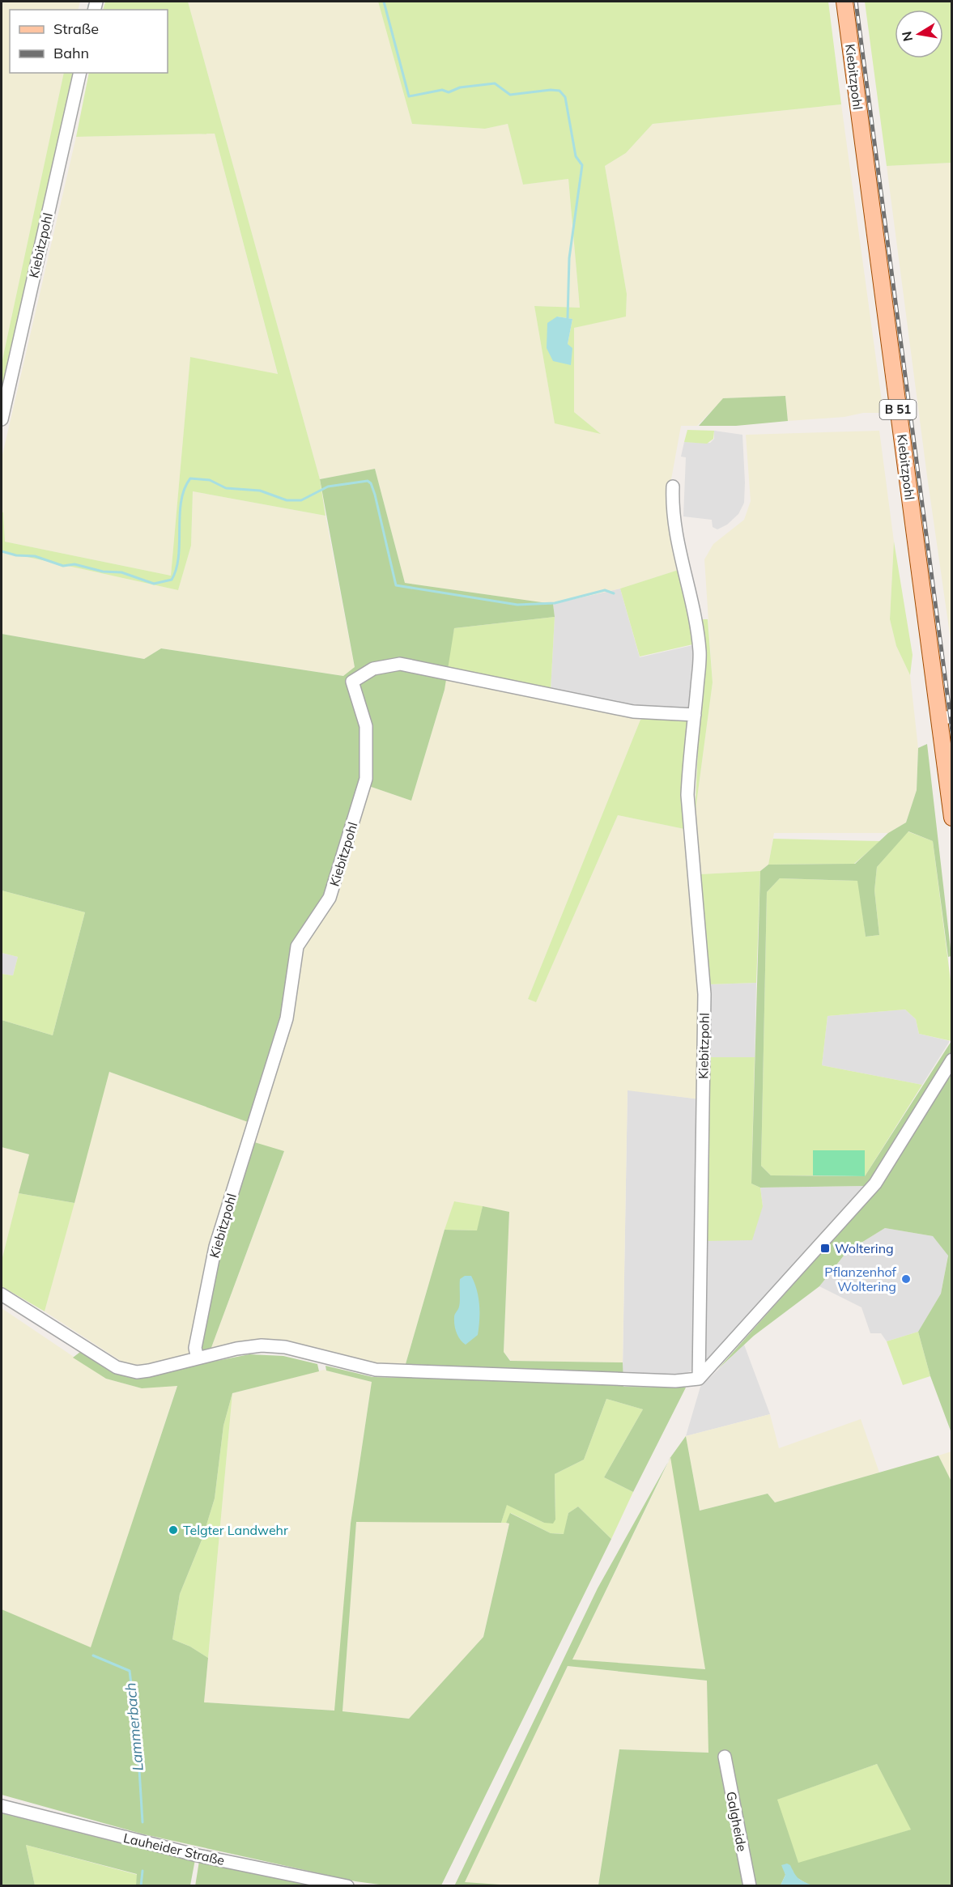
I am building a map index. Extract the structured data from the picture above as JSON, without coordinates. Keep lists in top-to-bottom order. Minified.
{"streets":{"main road":["Kiebitzpohl","B 51"],"street":["Galgheide","Lauheider Straße"]},"water":["Lammerbach"],"places":{"transit":["Woltering"],"other":["Pflanzenhof Woltering","Telgter Landwehr"]},"legend":["Straße","Bahn"],"north":"left"}
